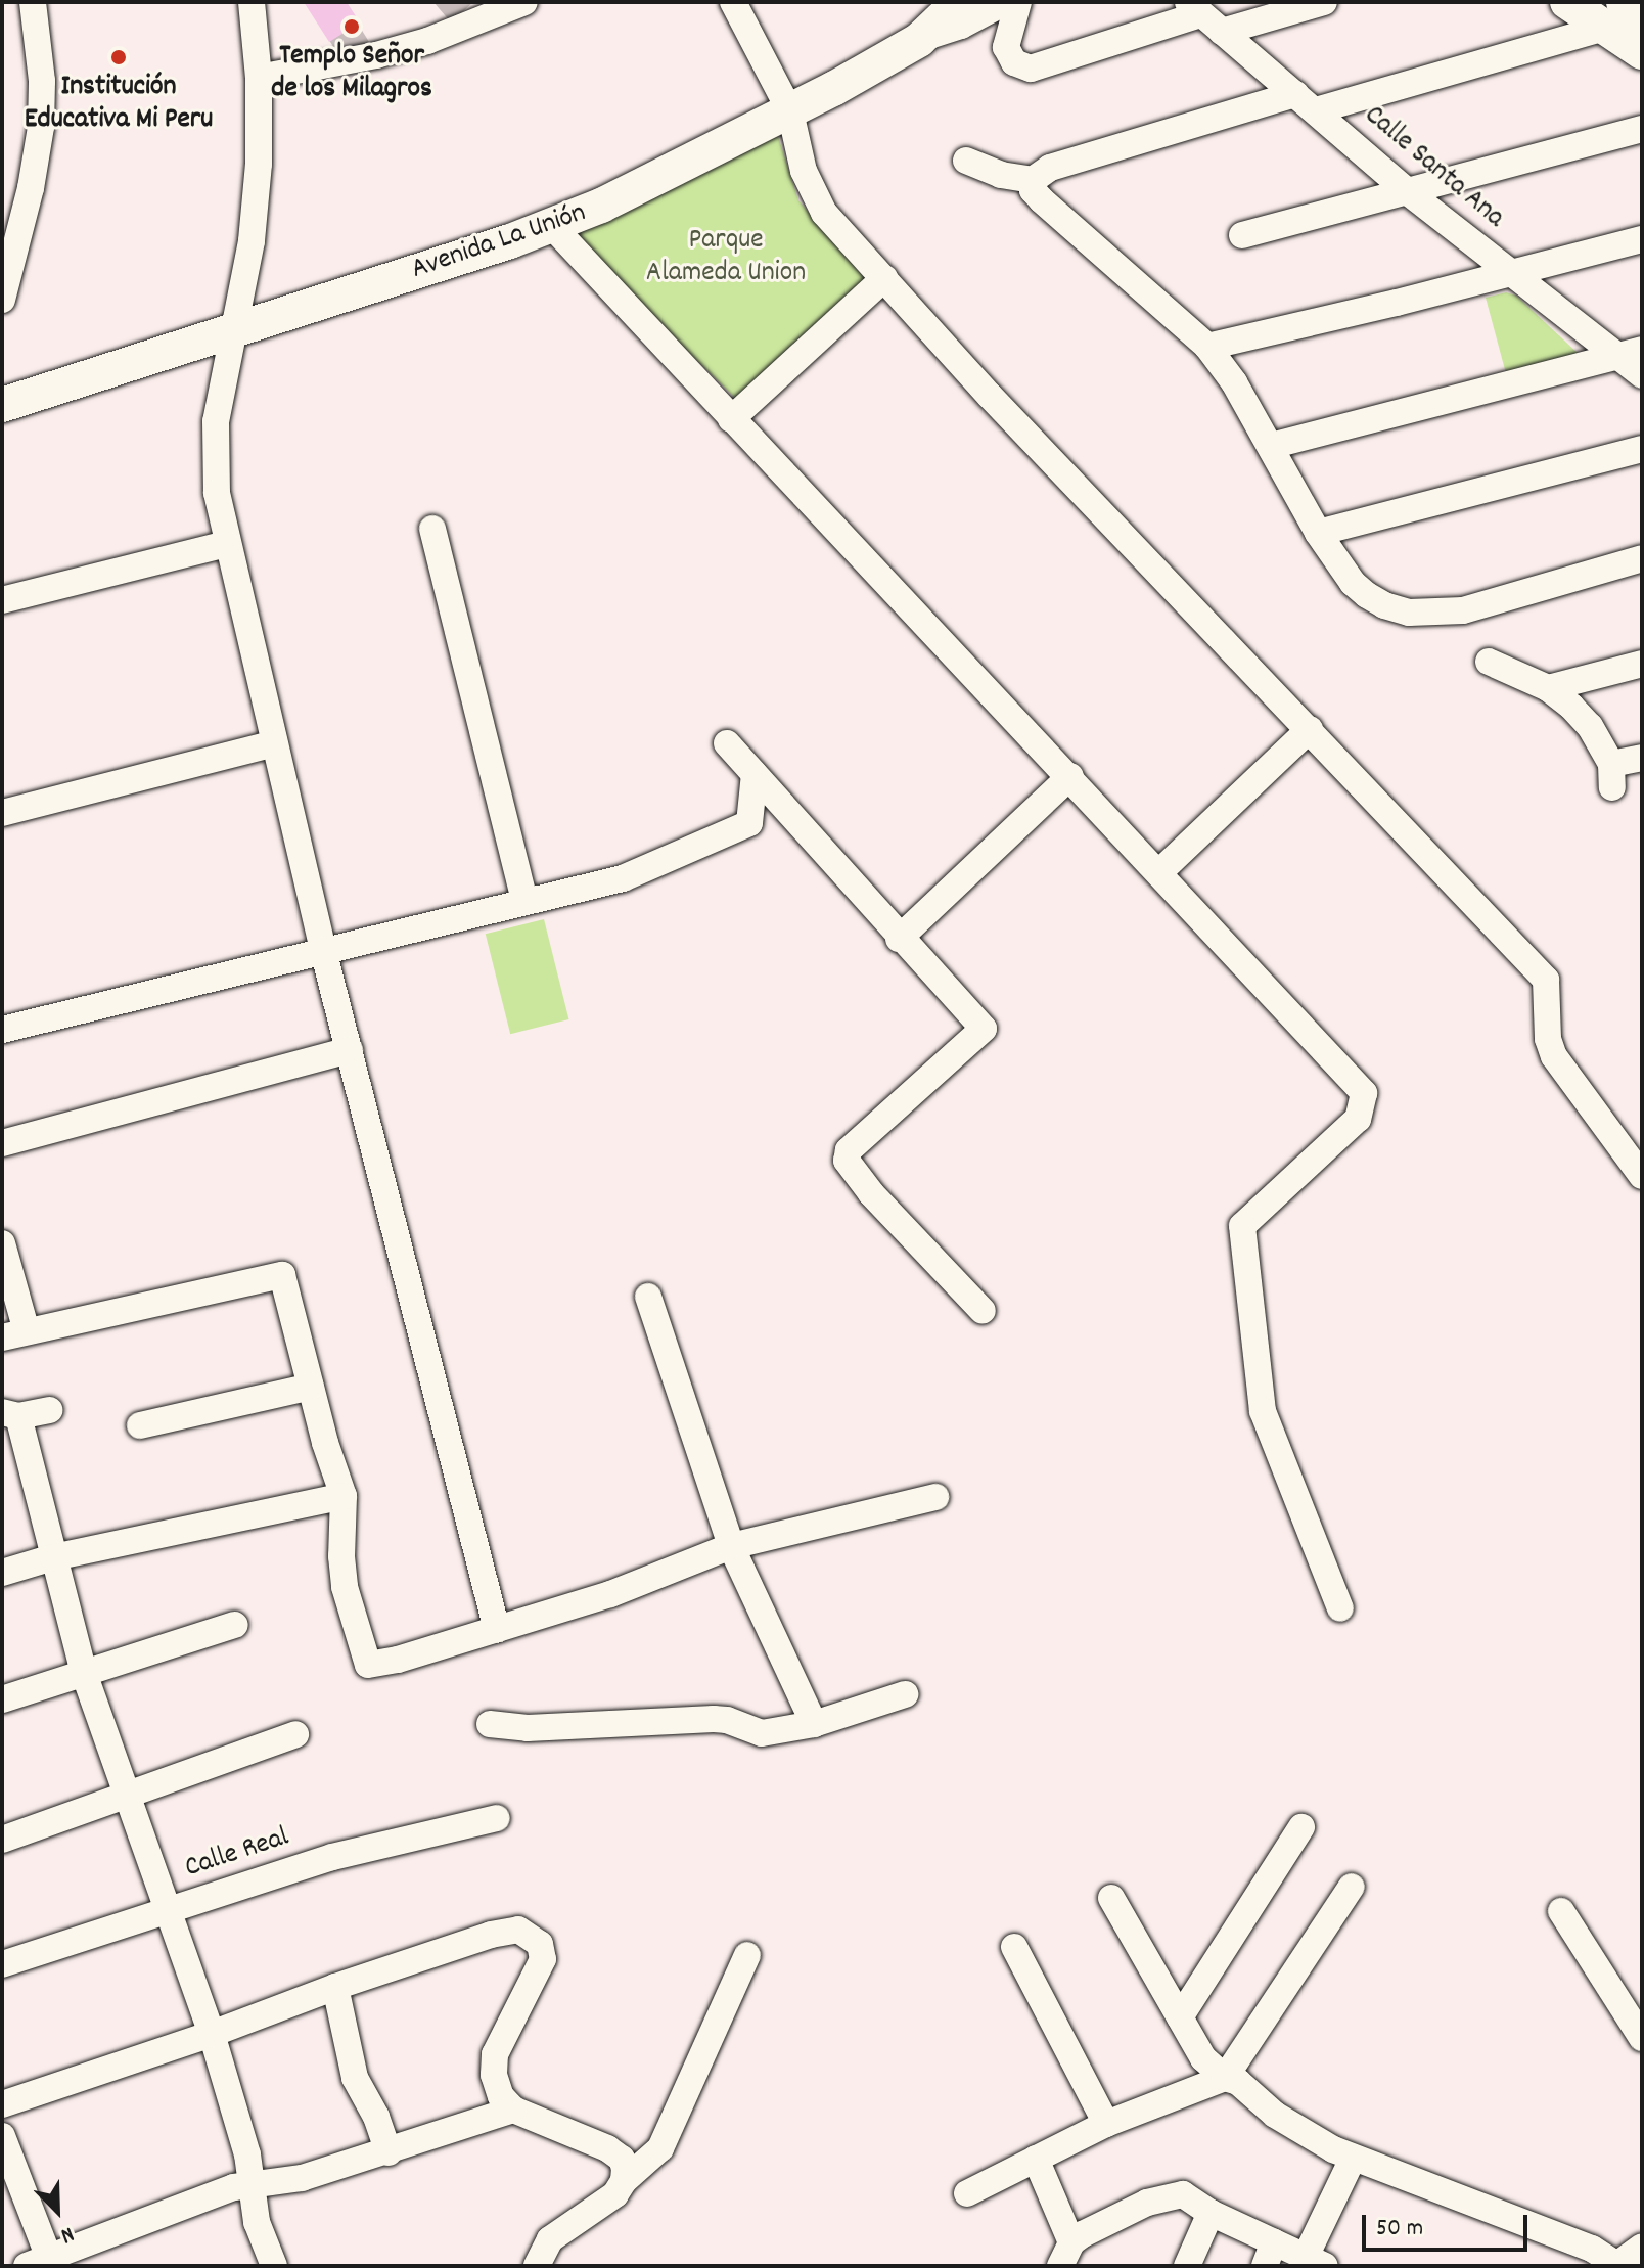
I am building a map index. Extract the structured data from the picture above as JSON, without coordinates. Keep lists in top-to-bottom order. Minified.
{"streets":{"main road":["Avenida La Unión"],"street":["Calle Santa Ana","Calle Real"]},"parks":["Parque Alameda Union"],"places":["Templo Señor de los Milagros","Institución Educativa Mi Peru"],"scale_bar":"50 m","north":"bottom right"}
